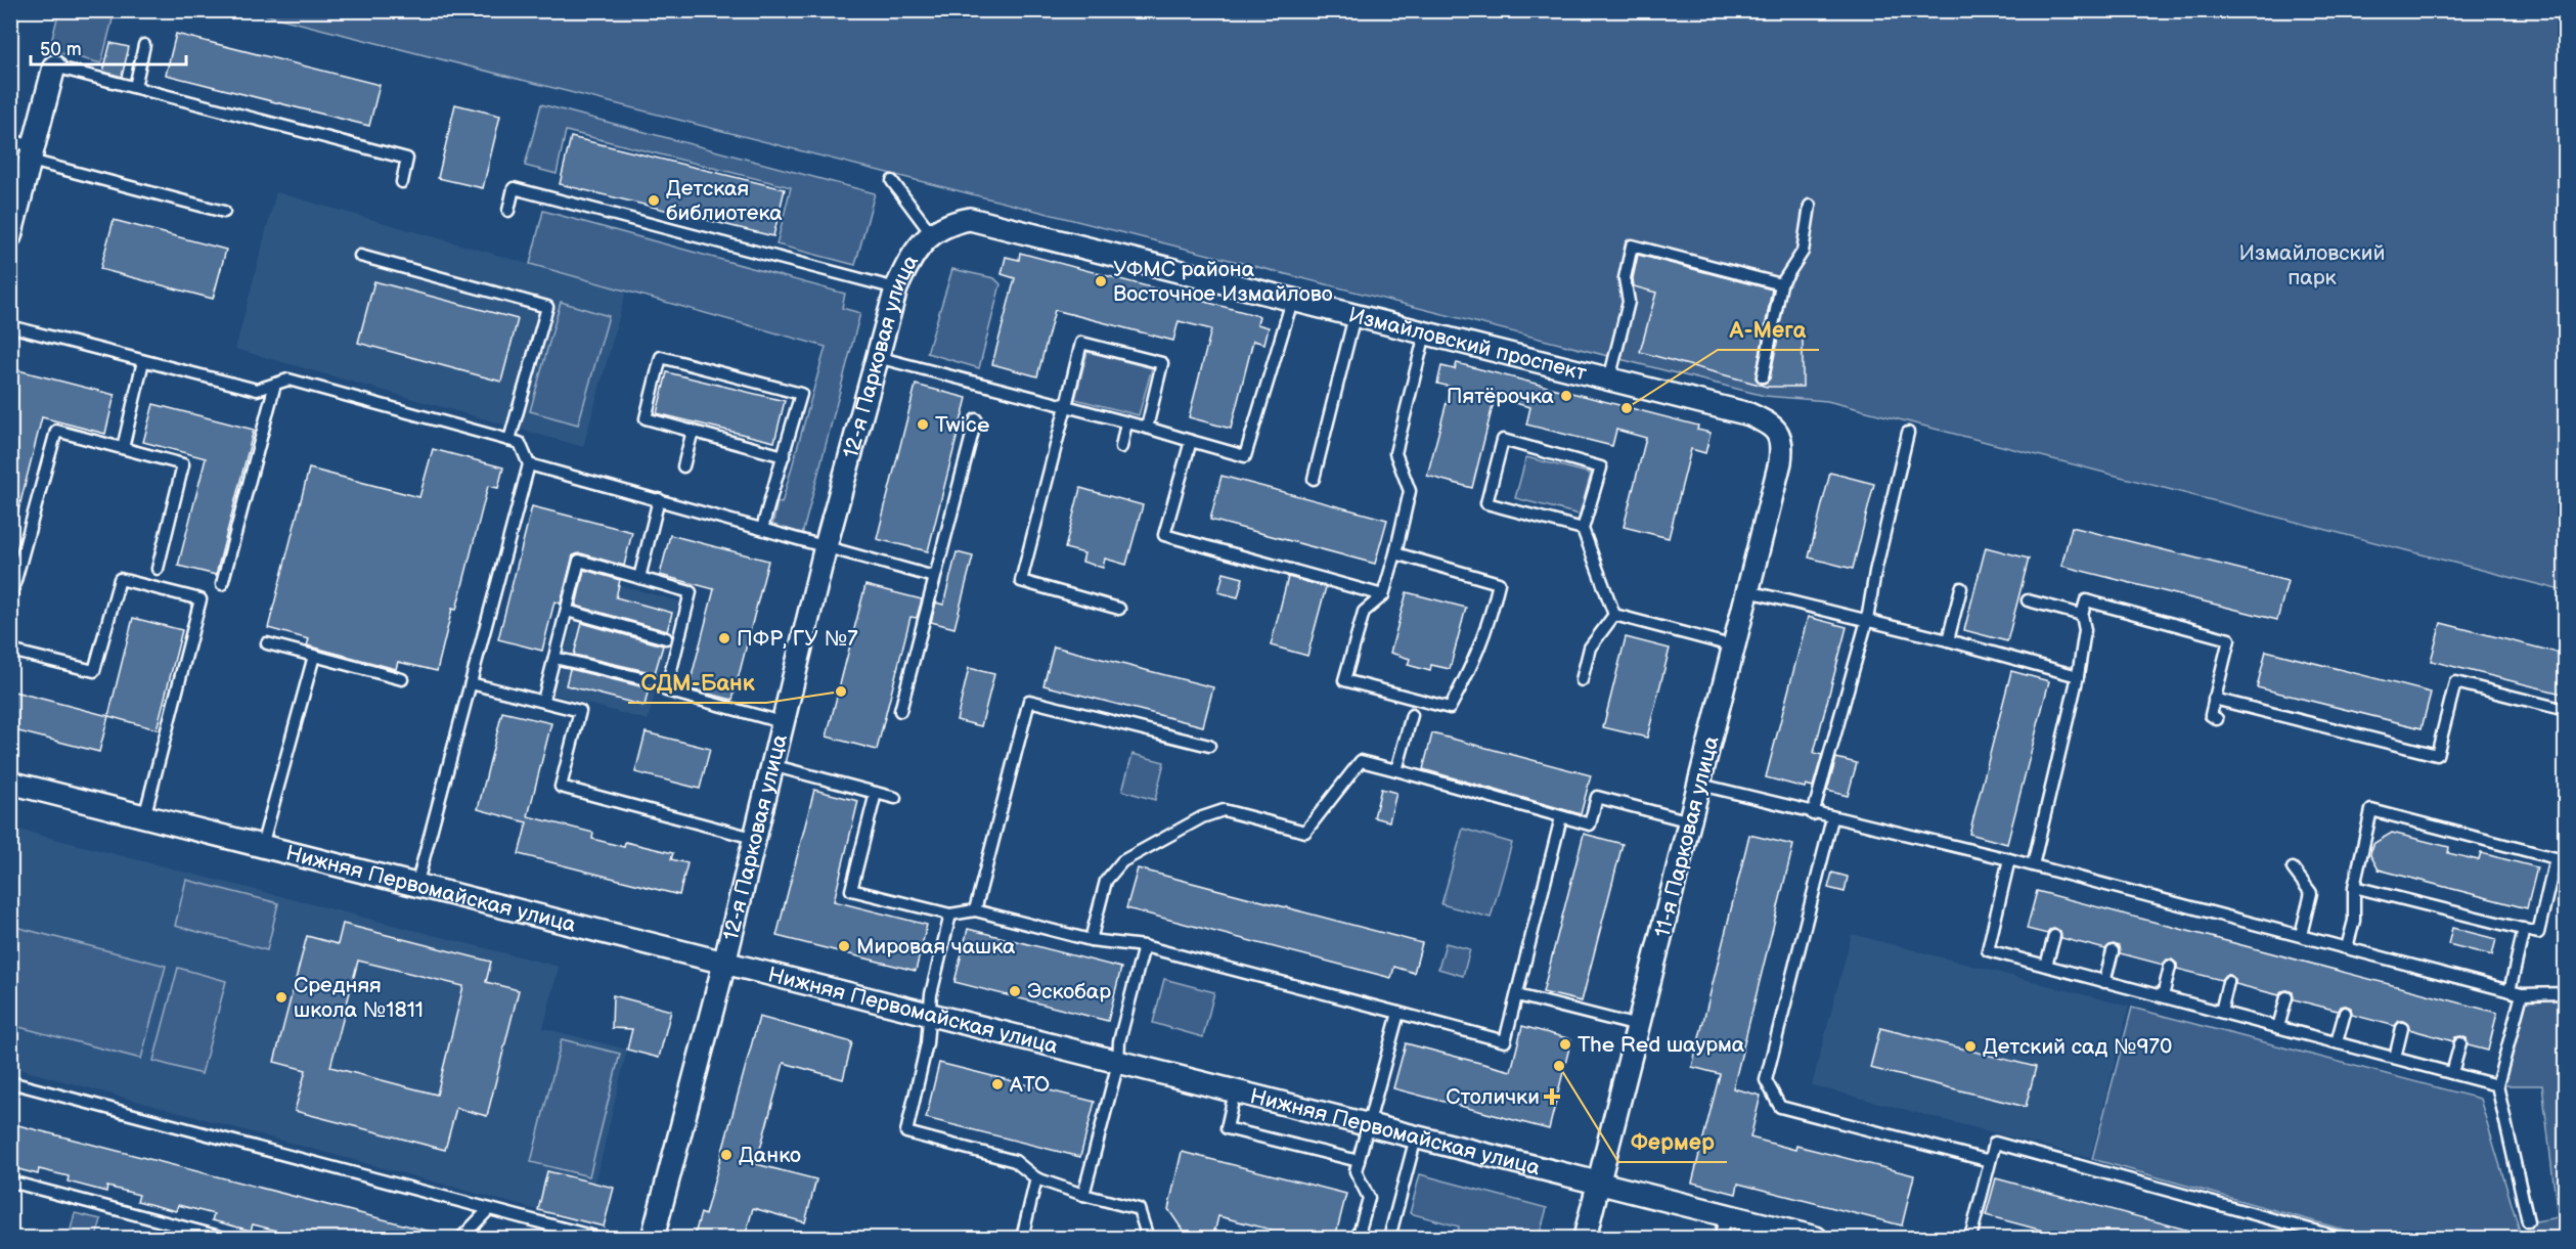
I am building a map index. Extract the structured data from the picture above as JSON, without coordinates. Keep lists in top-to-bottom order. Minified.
{"streets":{"street":["Измайловский проспект","12-я Парковая улица","11-я Парковая улица","Нижняя Первомайская улица"]},"crossings":[["Измайловский проспект","12-я Парковая улица"],["Измайловский проспект","11-я Парковая улица"],["12-я Парковая улица","Нижняя Первомайская улица"],["11-я Парковая улица","Нижняя Первомайская улица"]],"parks":["Измайловский парк"],"places":{"other":["Детская библиотека","УФМС района Восточное Измайлово","Пятёрочка","А-Мега","Twice","ПФР, ГУ №7","СДМ-Банк","Мировая чашка","Эскобар","Средняя школа №1811","The Red шаурма","Детский сад №970","Фермер","АТО","Данко"],"health":["Столички"]},"scale_bar":"50 m"}
